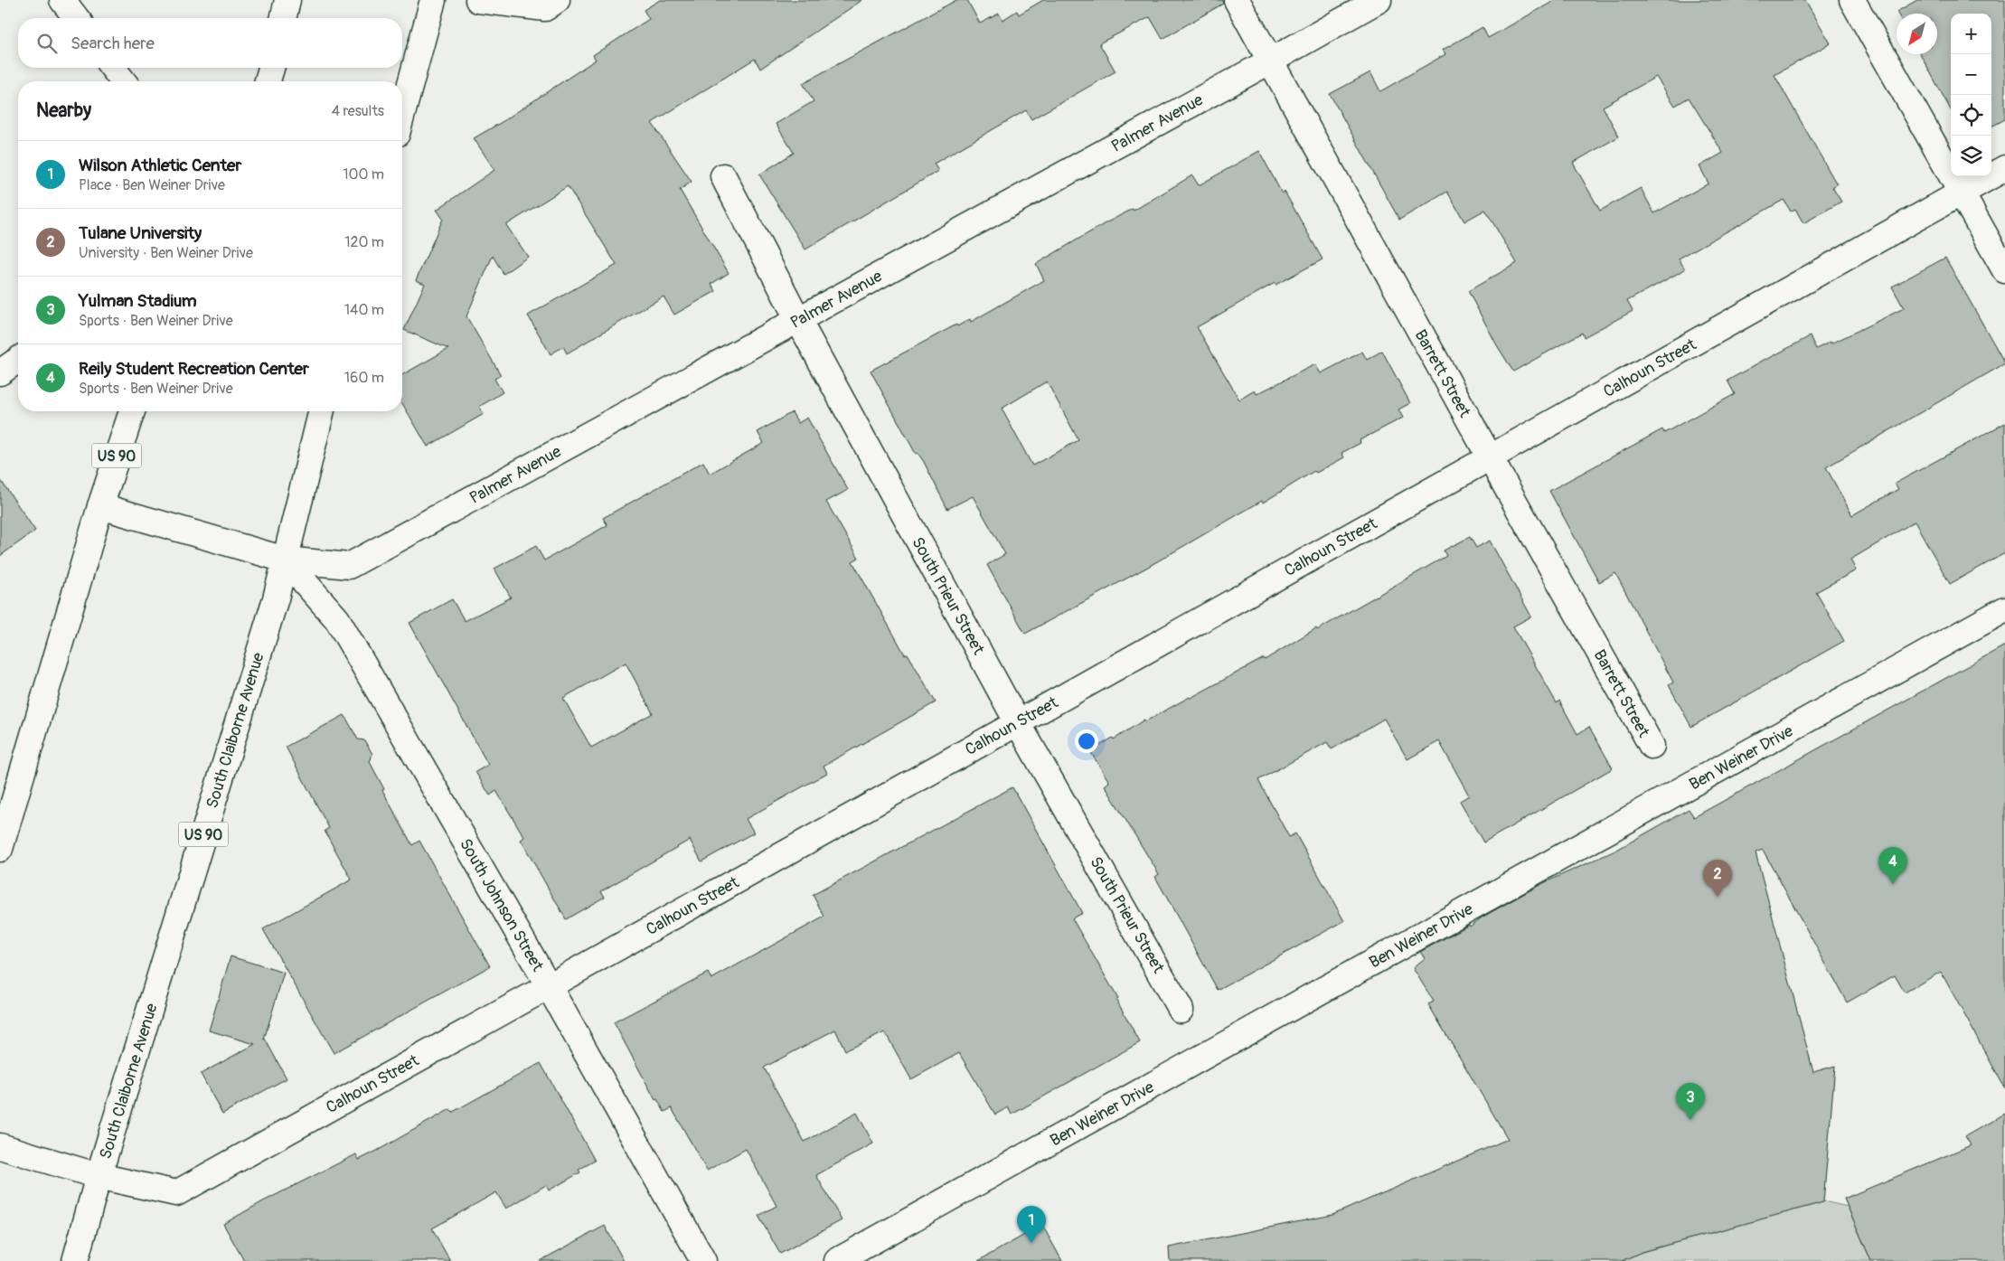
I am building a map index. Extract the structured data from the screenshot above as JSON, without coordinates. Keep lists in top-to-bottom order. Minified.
{"streets":{"street":["Palmer Avenue","Calhoun Street","Barrett Street","US 90","South Prieur Street","South Claiborne Avenue","Ben Weiner Drive","South Johnson Street"]},"crossings":[["Palmer Avenue","Barrett Street"],["Palmer Avenue","US 90"],["Palmer Avenue","South Prieur Street"],["Palmer Avenue","South Claiborne Avenue"],["Palmer Avenue","South Johnson Street"],["Calhoun Street","Barrett Street"],["Calhoun Street","South Prieur Street"],["Calhoun Street","South Claiborne Avenue"],["Calhoun Street","South Johnson Street"],["South Claiborne Avenue","South Johnson Street"]],"north":"bottom left","page":{"map_buttons":["+","−"],"search":"Search here","heading":["Nearby","4 results"],"list":[{"mark":"1","name":"Wilson Athletic Center","note":"Place · Ben Weiner Drive","value":"100 m"},{"mark":"2","name":"Tulane University","note":"University · Ben Weiner Drive","value":"120 m"},{"mark":"3","name":"Yulman Stadium","note":"Sports · Ben Weiner Drive","value":"140 m"},{"mark":"4","name":"Reily Student Recreation Center","note":"Sports · Ben Weiner Drive","value":"160 m"}],"pins":["4","2","3","1"]}}
